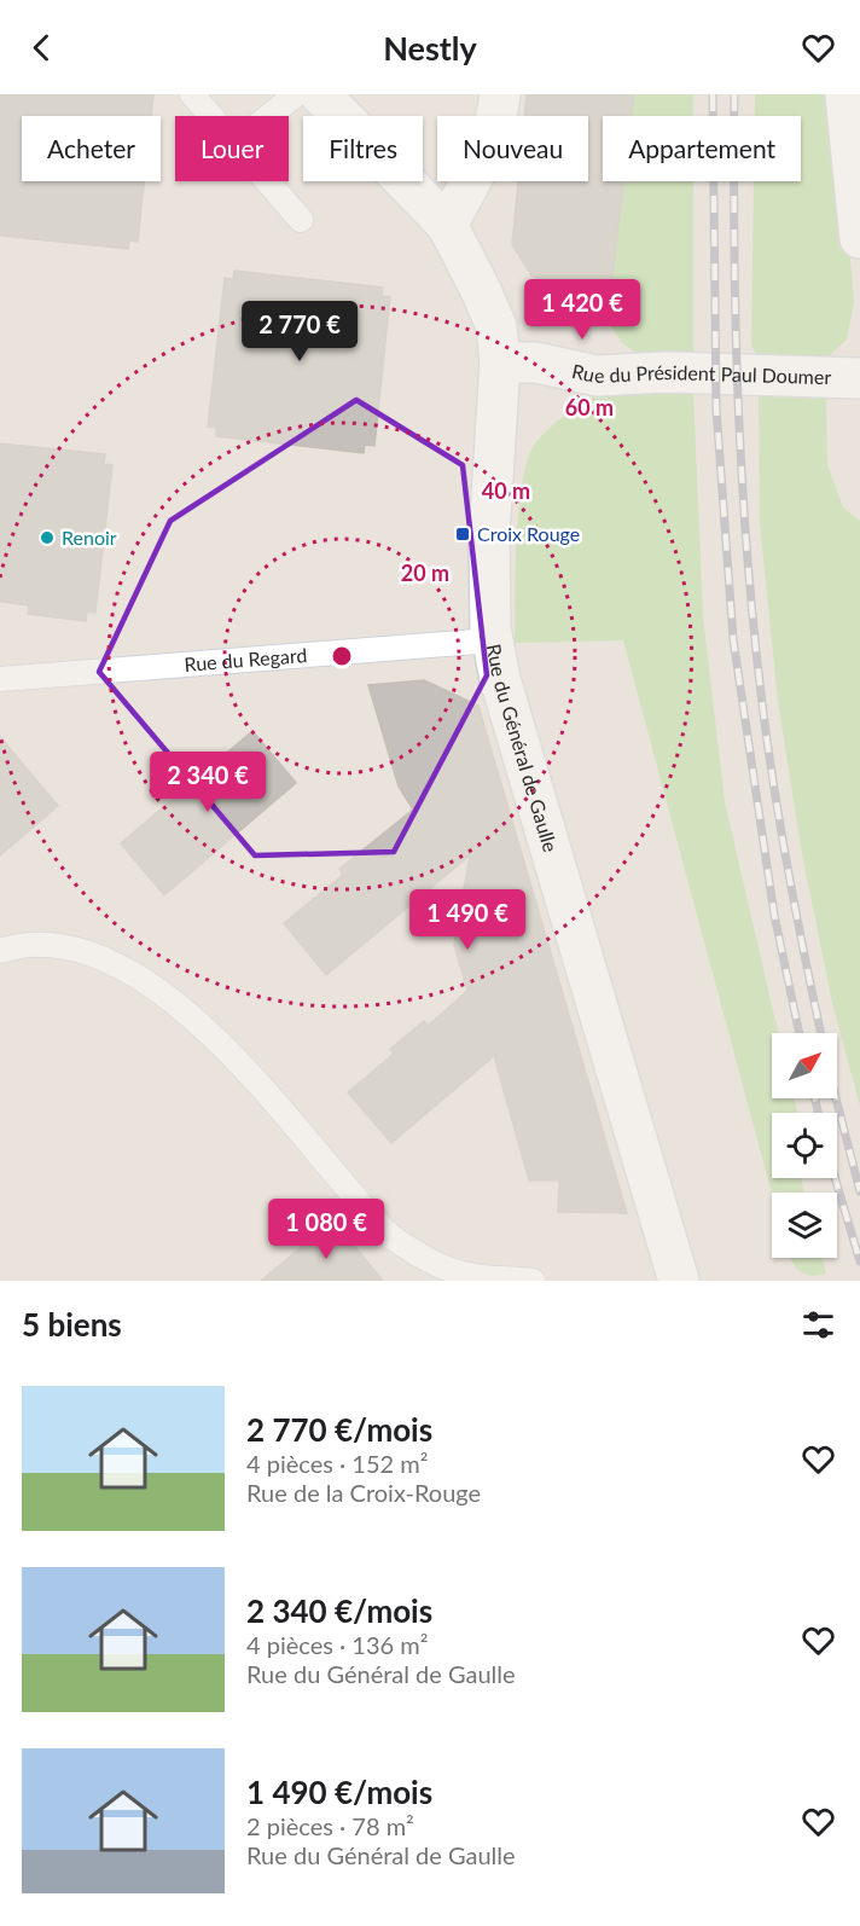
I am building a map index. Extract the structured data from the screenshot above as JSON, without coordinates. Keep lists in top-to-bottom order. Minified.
{"streets":{"street":["Rue du Président Paul Doumer","Rue du Général de Gaulle"],"lane":["Rue du Regard"]},"crossings":[["Rue du Président Paul Doumer","Rue du Général de Gaulle"],["Rue du Regard","Rue du Général de Gaulle"]],"places":{"transit":["Croix Rouge"],"other":["Renoir"]},"north":"top right","page":{"header":"Nestly","chip":["Acheter","Louer","Filtres","Nouveau","Appartement"],"price":["1 420 €","2 770 €","2 340 €","1 490 €","1 080 €"],"heading":"5 biens","list":[{"name":"2 770 €/mois","note":"4 pièces · 152 m² · Rue de la Croix-Rouge"},{"name":"2 340 €/mois","note":"4 pièces · 136 m² · Rue du Général de Gaulle"},{"name":"1 490 €/mois","note":"2 pièces · 78 m² · Rue du Général de Gaulle"}]},"rings":["60 m","40 m","20 m"]}
